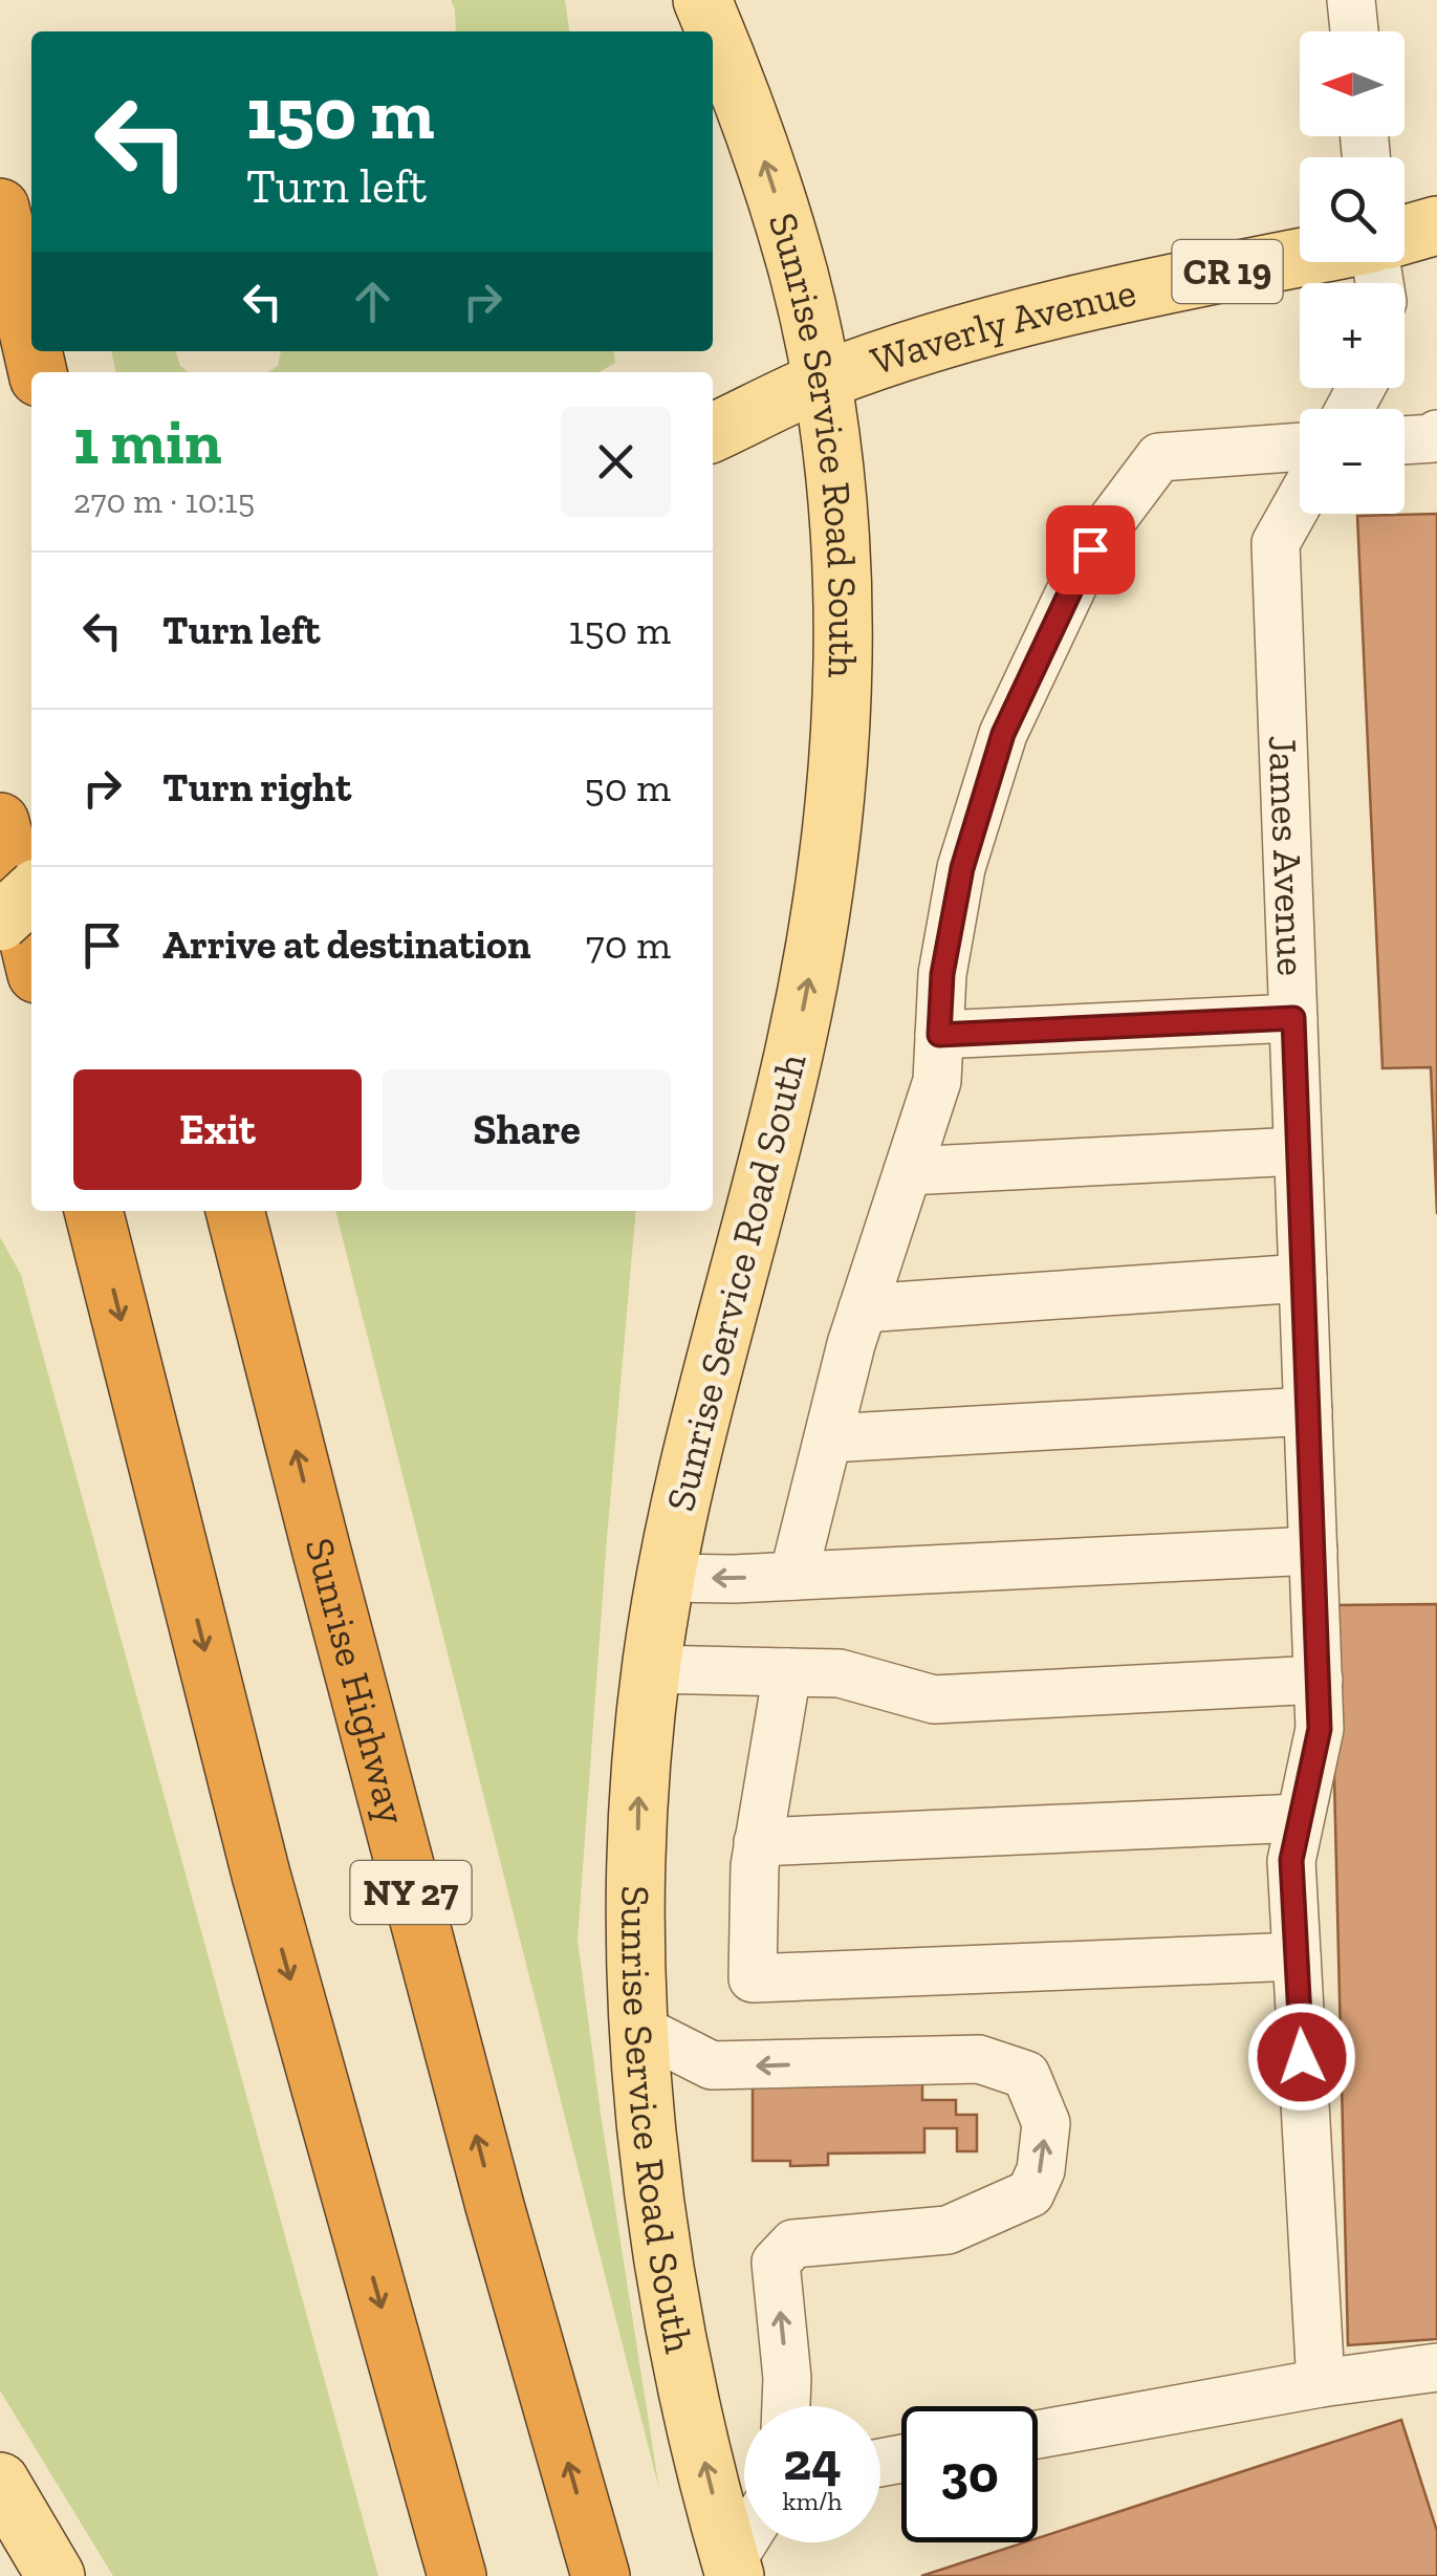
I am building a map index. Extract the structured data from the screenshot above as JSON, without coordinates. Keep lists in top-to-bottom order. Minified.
{"streets":{"highway":["Sunrise Highway","NY 27"],"main road":["CR 19","Waverly Avenue","Sunrise Service Road South"],"street":["James Avenue"]},"crossings":[["Waverly Avenue","Sunrise Service Road South"]],"one_way":["Sunrise Service Road South"],"north":"left","page":{"map_buttons":["+","−"],"turn":["150 m","Turn left"],"heading":["1 min","270 m · 10:15"],"list":[{"name":"Turn left","value":"150 m"},{"name":"Turn right","value":"50 m"},{"name":"Arrive at destination","value":"70 m"}],"buttons":["Exit","Share"],"speed":"24 km/h","limit":"30"}}
